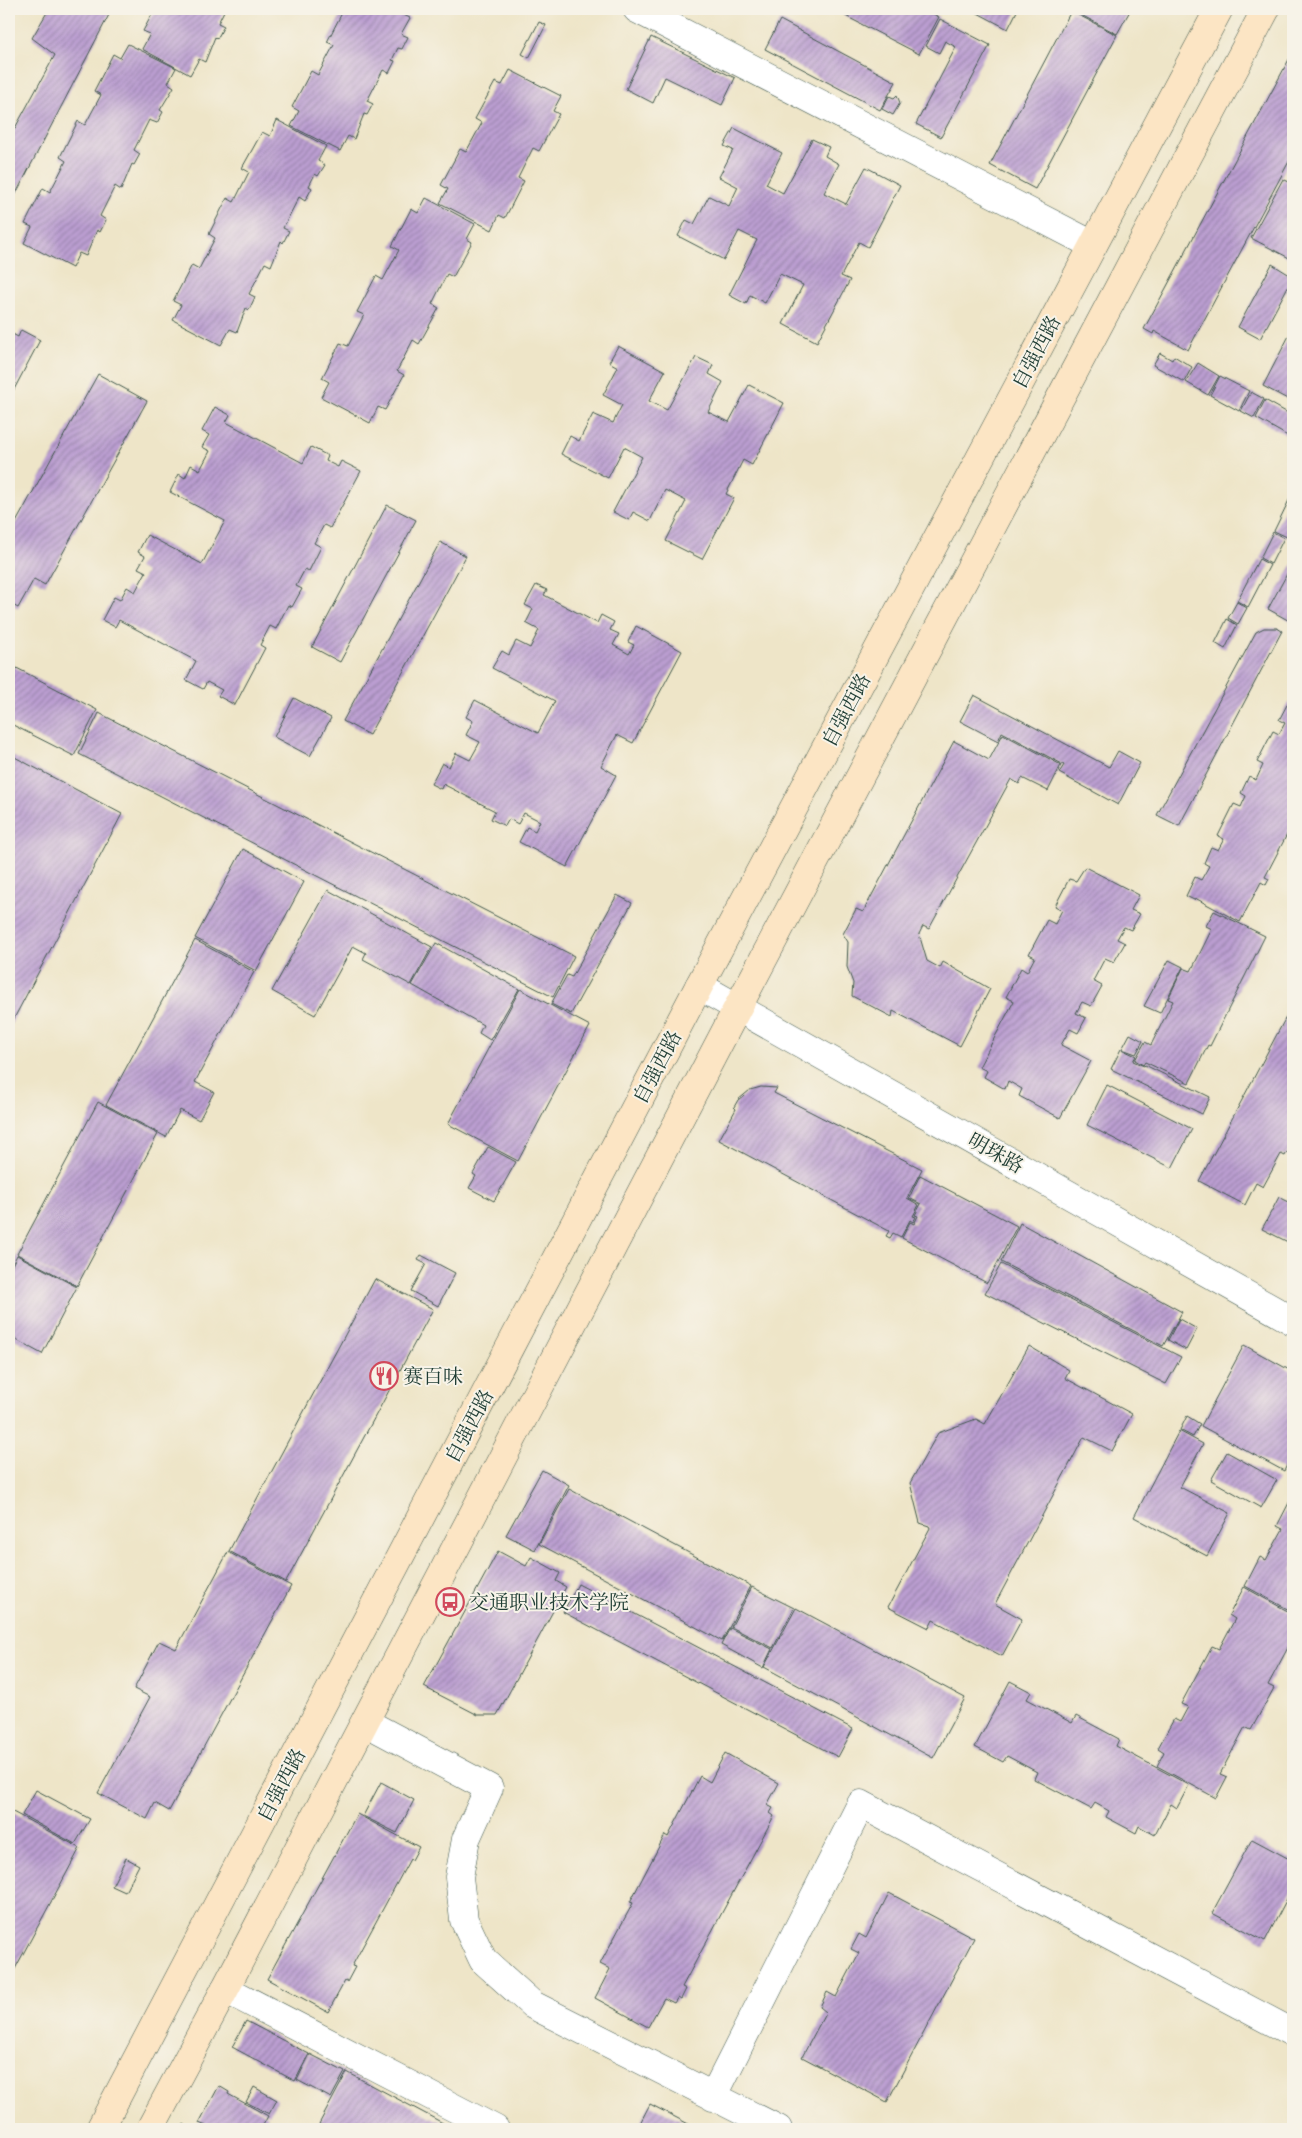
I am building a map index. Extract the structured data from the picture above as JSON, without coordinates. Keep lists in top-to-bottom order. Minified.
{"streets":{"main road":["自强西路"],"street":["明珠路"]},"crossings":[["自强西路","明珠路"]],"places":{"restaurant":["赛百味"],"bus stop":["交通职业技术学院"]}}
